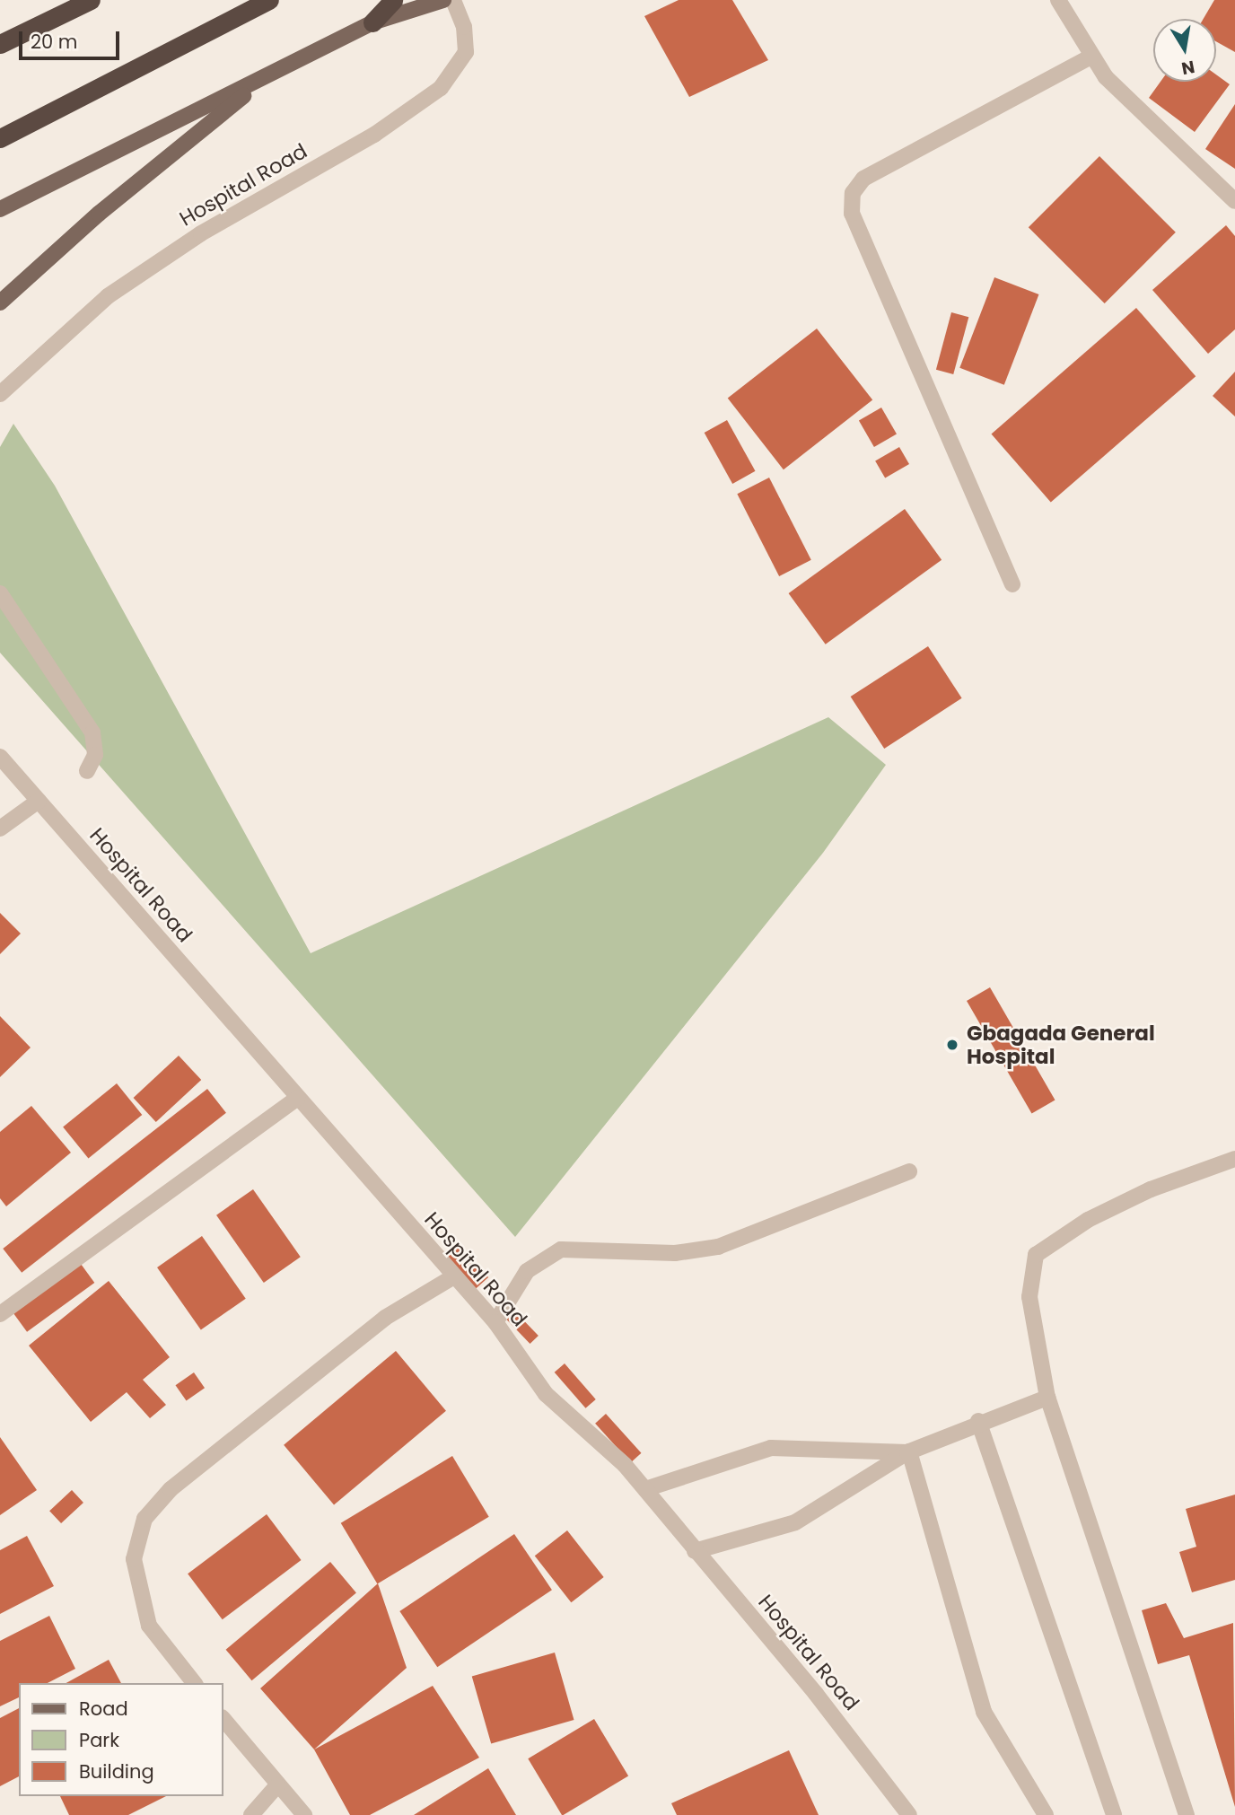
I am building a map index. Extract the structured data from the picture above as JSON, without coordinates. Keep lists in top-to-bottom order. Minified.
{"streets":{"street":["Hospital Road"]},"places":["Gbagada General Hospital"],"legend":["Road","Park","Building"],"scale_bar":"20 m","north":"bottom"}
